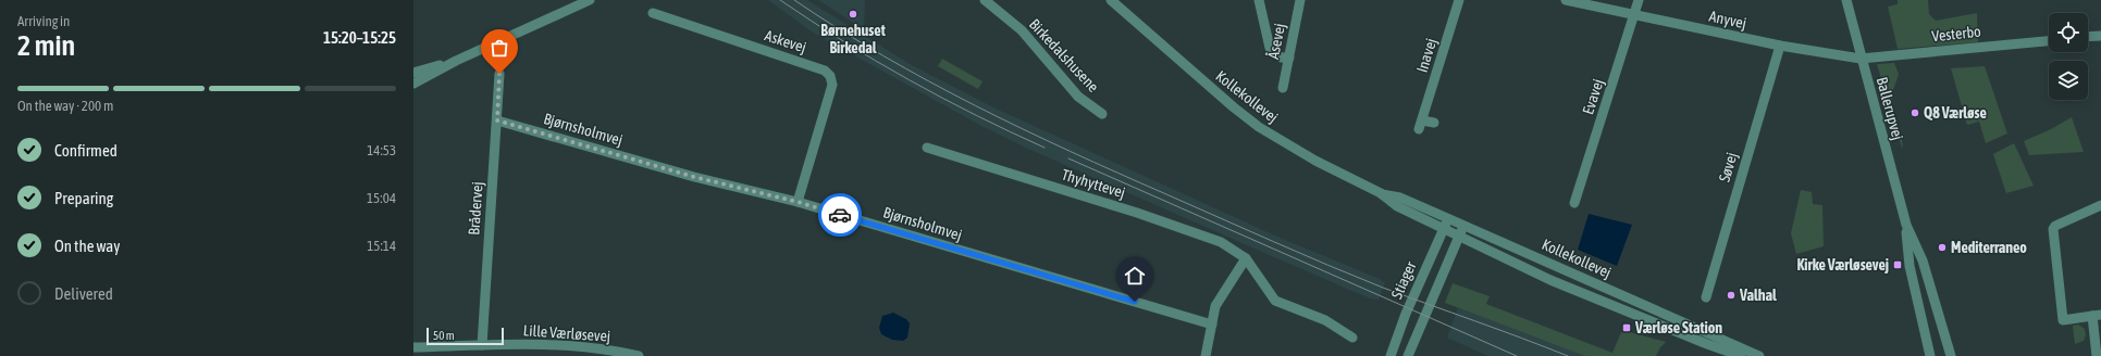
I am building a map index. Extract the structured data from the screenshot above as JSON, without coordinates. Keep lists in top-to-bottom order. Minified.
{"streets":{"street":["Anyvej","Vesterbo","Askevej","Åsevej","Birkedalshusene","Inavej","Kollekollevej","Evavej","Ballerupvej","Bjørnsholmvej","Søvej","Thyhyttevej","Brådervej","Stiager","Lille Værløsevej"]},"crossings":[["Anyvej","Vesterbo"],["Anyvej","Evavej"],["Anyvej","Ballerupvej"],["Anyvej","Søvej"],["Vesterbo","Ballerupvej"],["Askevej","Bjørnsholmvej"],["Kollekollevej","Stiager"],["Bjørnsholmvej","Brådervej"],["Brådervej","Lille Værløsevej"]],"places":{"other":["Børnehuset Birkedal","Q8 Værløse","Mediterraneo","Valhal"],"transit":["Kirke Værløsevej","Værløse Station"]},"scale_bar":"50 m","page":{"heading":["2 min","Arriving in","15:20–15:25"],"bar":"On the way · 200 m","list":[["Confirmed","14:53"],["Preparing","15:04"],["On the way","15:14"],"Delivered"],"scale":"50 m"}}
